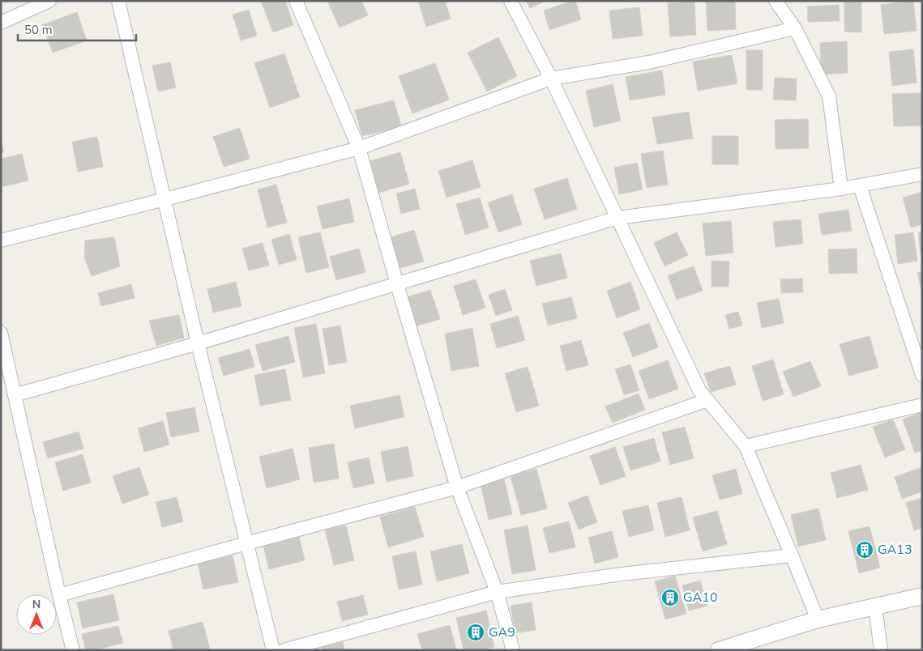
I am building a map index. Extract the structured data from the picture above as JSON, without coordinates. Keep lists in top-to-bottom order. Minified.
{"places":{"building":["GA13","GA10","GA9"]},"scale_bar":"50 m","north":"top"}
